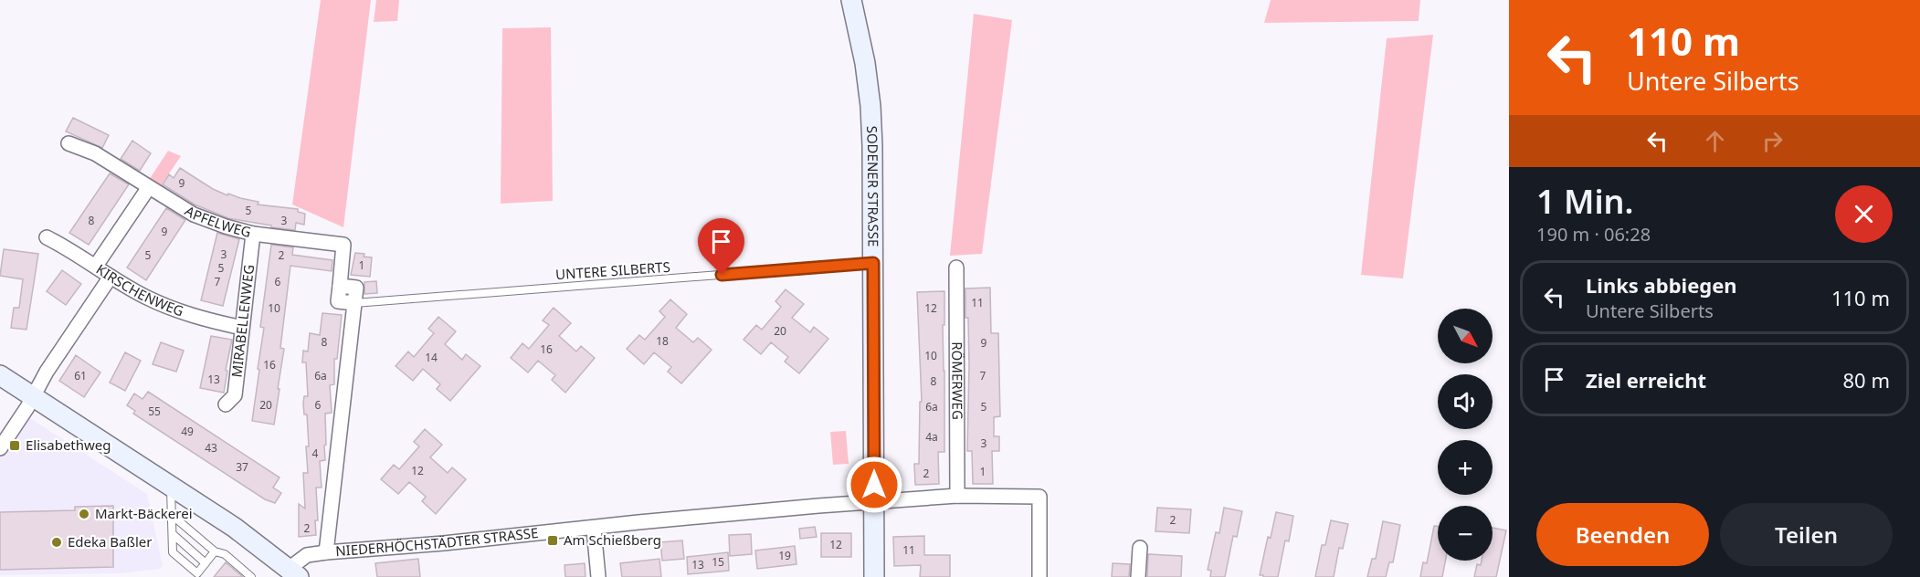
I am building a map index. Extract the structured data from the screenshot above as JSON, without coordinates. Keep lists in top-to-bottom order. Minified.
{"streets":{"main road":["SODENER STRASSE"],"street":["APFELWEG","KIRSCHENWEG","MIRABELLENWEG","RÖMERWEG","NIEDERHÖCHSTÄDTER STRASSE"],"lane":["UNTERE SILBERTS"]},"crossings":[["SODENER STRASSE","UNTERE SILBERTS"],["SODENER STRASSE","NIEDERHÖCHSTÄDTER STRASSE"],["APFELWEG","UNTERE SILBERTS"],["APFELWEG","MIRABELLENWEG"],["APFELWEG","NIEDERHÖCHSTÄDTER STRASSE"],["UNTERE SILBERTS","NIEDERHÖCHSTÄDTER STRASSE"],["KIRSCHENWEG","MIRABELLENWEG"],["RÖMERWEG","NIEDERHÖCHSTÄDTER STRASSE"]],"places":{"transit":["Elisabethweg","Am Schießberg"],"other":["Markt-Bäckerei","Edeka Baßler"]},"house_numbers":["9","5","8","3","9","3","5","2","1","5","7","6","11","10","12","20","18","8","9","16","10","14","16","61","6a","7","13","8","20","6","6a","5","55","49","4a","3","43","4","37","12","1","2","2","2","12","11","19","15","13"],"north":"bottom right","page":{"turn":["110 m","Untere Silberts"],"heading":["1 Min.","190 m · 06:28"],"list":[{"name":"Links abbiegen","note":"Untere Silberts","value":"110 m"},{"name":"Ziel erreicht","value":"80 m"}],"map_buttons":["+","−"],"buttons":["Beenden","Teilen"]}}
